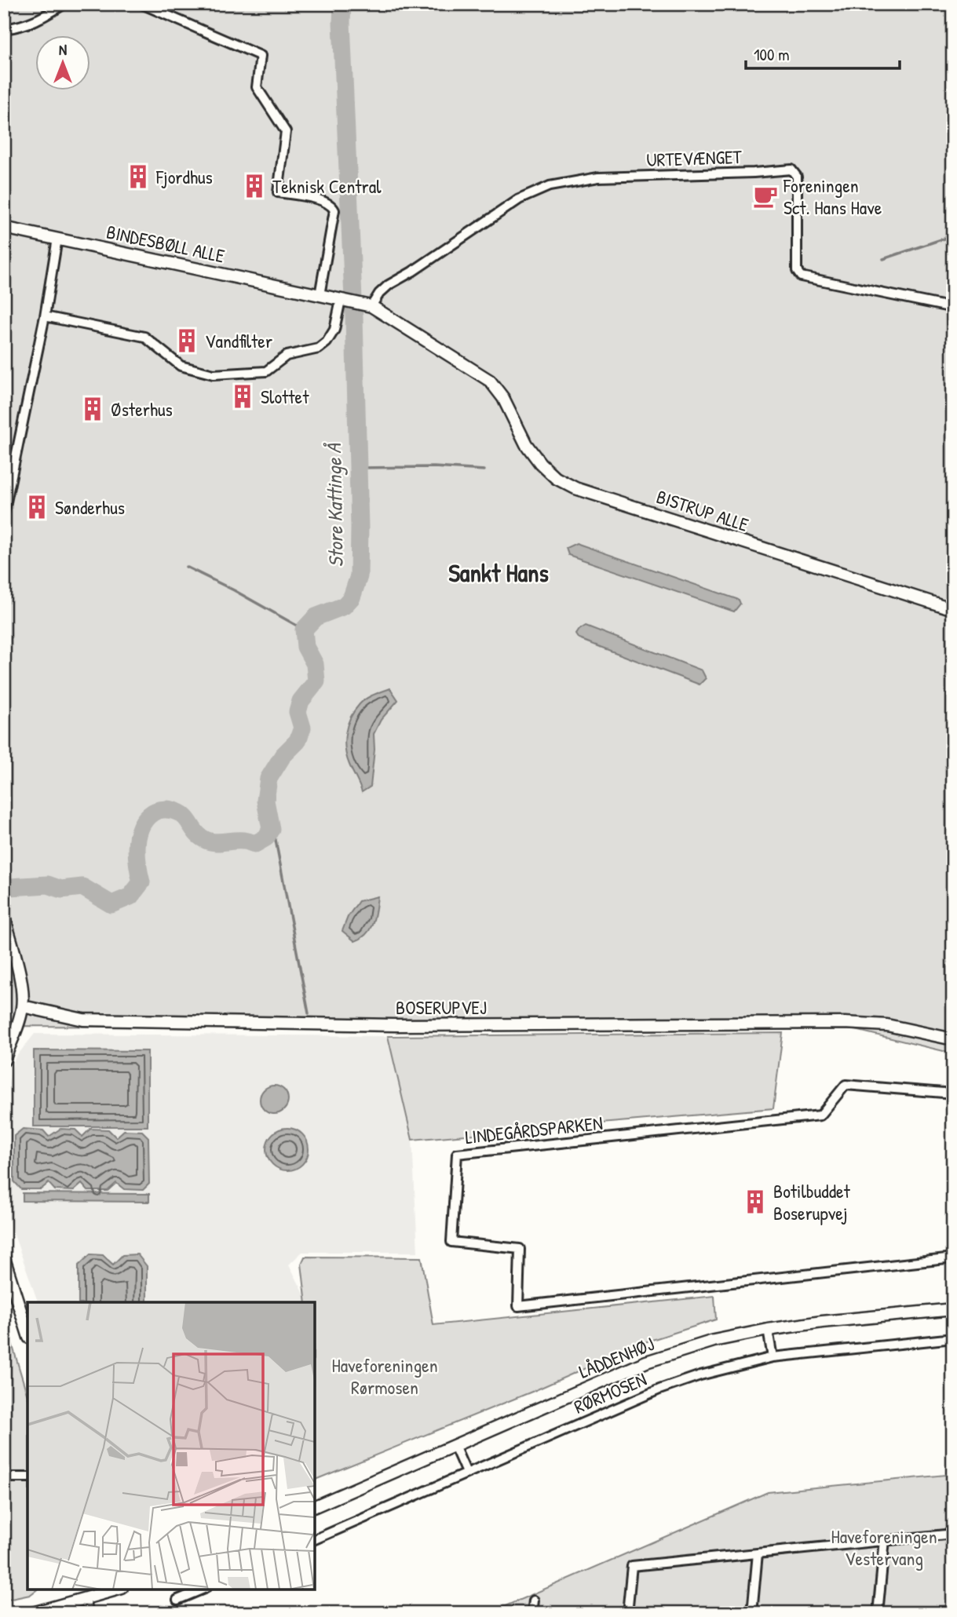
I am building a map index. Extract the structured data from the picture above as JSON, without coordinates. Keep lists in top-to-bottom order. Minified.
{"streets":{"street":["URTEVÆNGET","BINDESBØLL ALLE","BISTRUP ALLE","BOSERUPVEJ","LINDEGÅRDSPARKEN","LÅDDENHØJ","RØRMOSEN"]},"crossings":[["URTEVÆNGET","BINDESBØLL ALLE"],["BINDESBØLL ALLE","BISTRUP ALLE"]],"districts":["Sankt Hans"],"water":["Store Kattinge Å"],"parks":["Haveforeningen Rørmosen","Haveforeningen Vestervang"],"places":{"building":["Fjordhus","Teknisk Central","Vandfilter","Slottet","Østerhus","Sønderhus","Botilbuddet Boserupvej"],"cafe":["Foreningen Sct. Hans Have"]},"scale_bar":"100 m","north":"top"}
